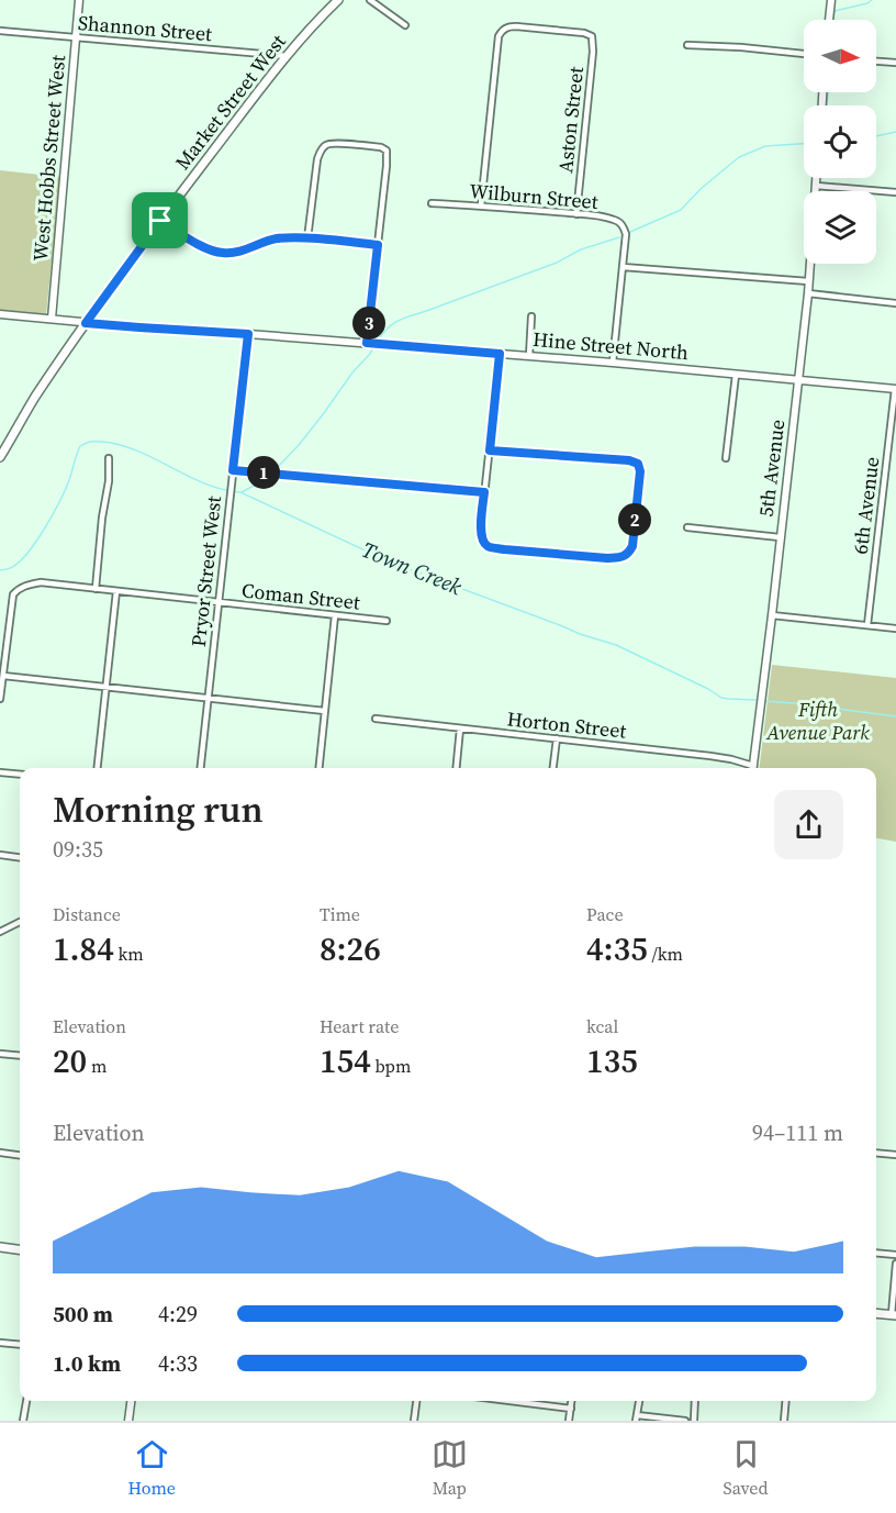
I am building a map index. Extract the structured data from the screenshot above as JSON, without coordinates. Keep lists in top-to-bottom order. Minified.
{"streets":{"main road":["Market Street West"],"street":["Shannon Street","Aston Street","West Hobbs Street West","Wilburn Street","Hine Street North","5th Avenue","6th Avenue","Pryor Street West","Coman Street","Horton Street"]},"crossings":[["Shannon Street","Market Street West"],["Shannon Street","West Hobbs Street West"],["Market Street West","Hine Street North"],["Aston Street","Wilburn Street"],["West Hobbs Street West","Hine Street North"],["Hine Street North","5th Avenue"],["Hine Street North","6th Avenue"],["Hine Street North","Pryor Street West"],["Pryor Street West","Coman Street"]],"water":["Town Creek"],"parks":["Fifth Avenue Park"],"north":"right","page":{"pins":["3","1","2"],"heading":["Morning run","09:35"],"stats":[["Distance","1.84 km"],["Time","8:26"],["Pace","4:35 /km"],["Elevation","20 m"],["Heart rate","154 bpm"],["kcal","135"]],"chart":["Elevation","94–111 m"],"list":[{"name":"500 m","note":"4:29"},{"name":"1.0 km","note":"4:33"}],"tabs":["Home","Map","Saved"]}}
